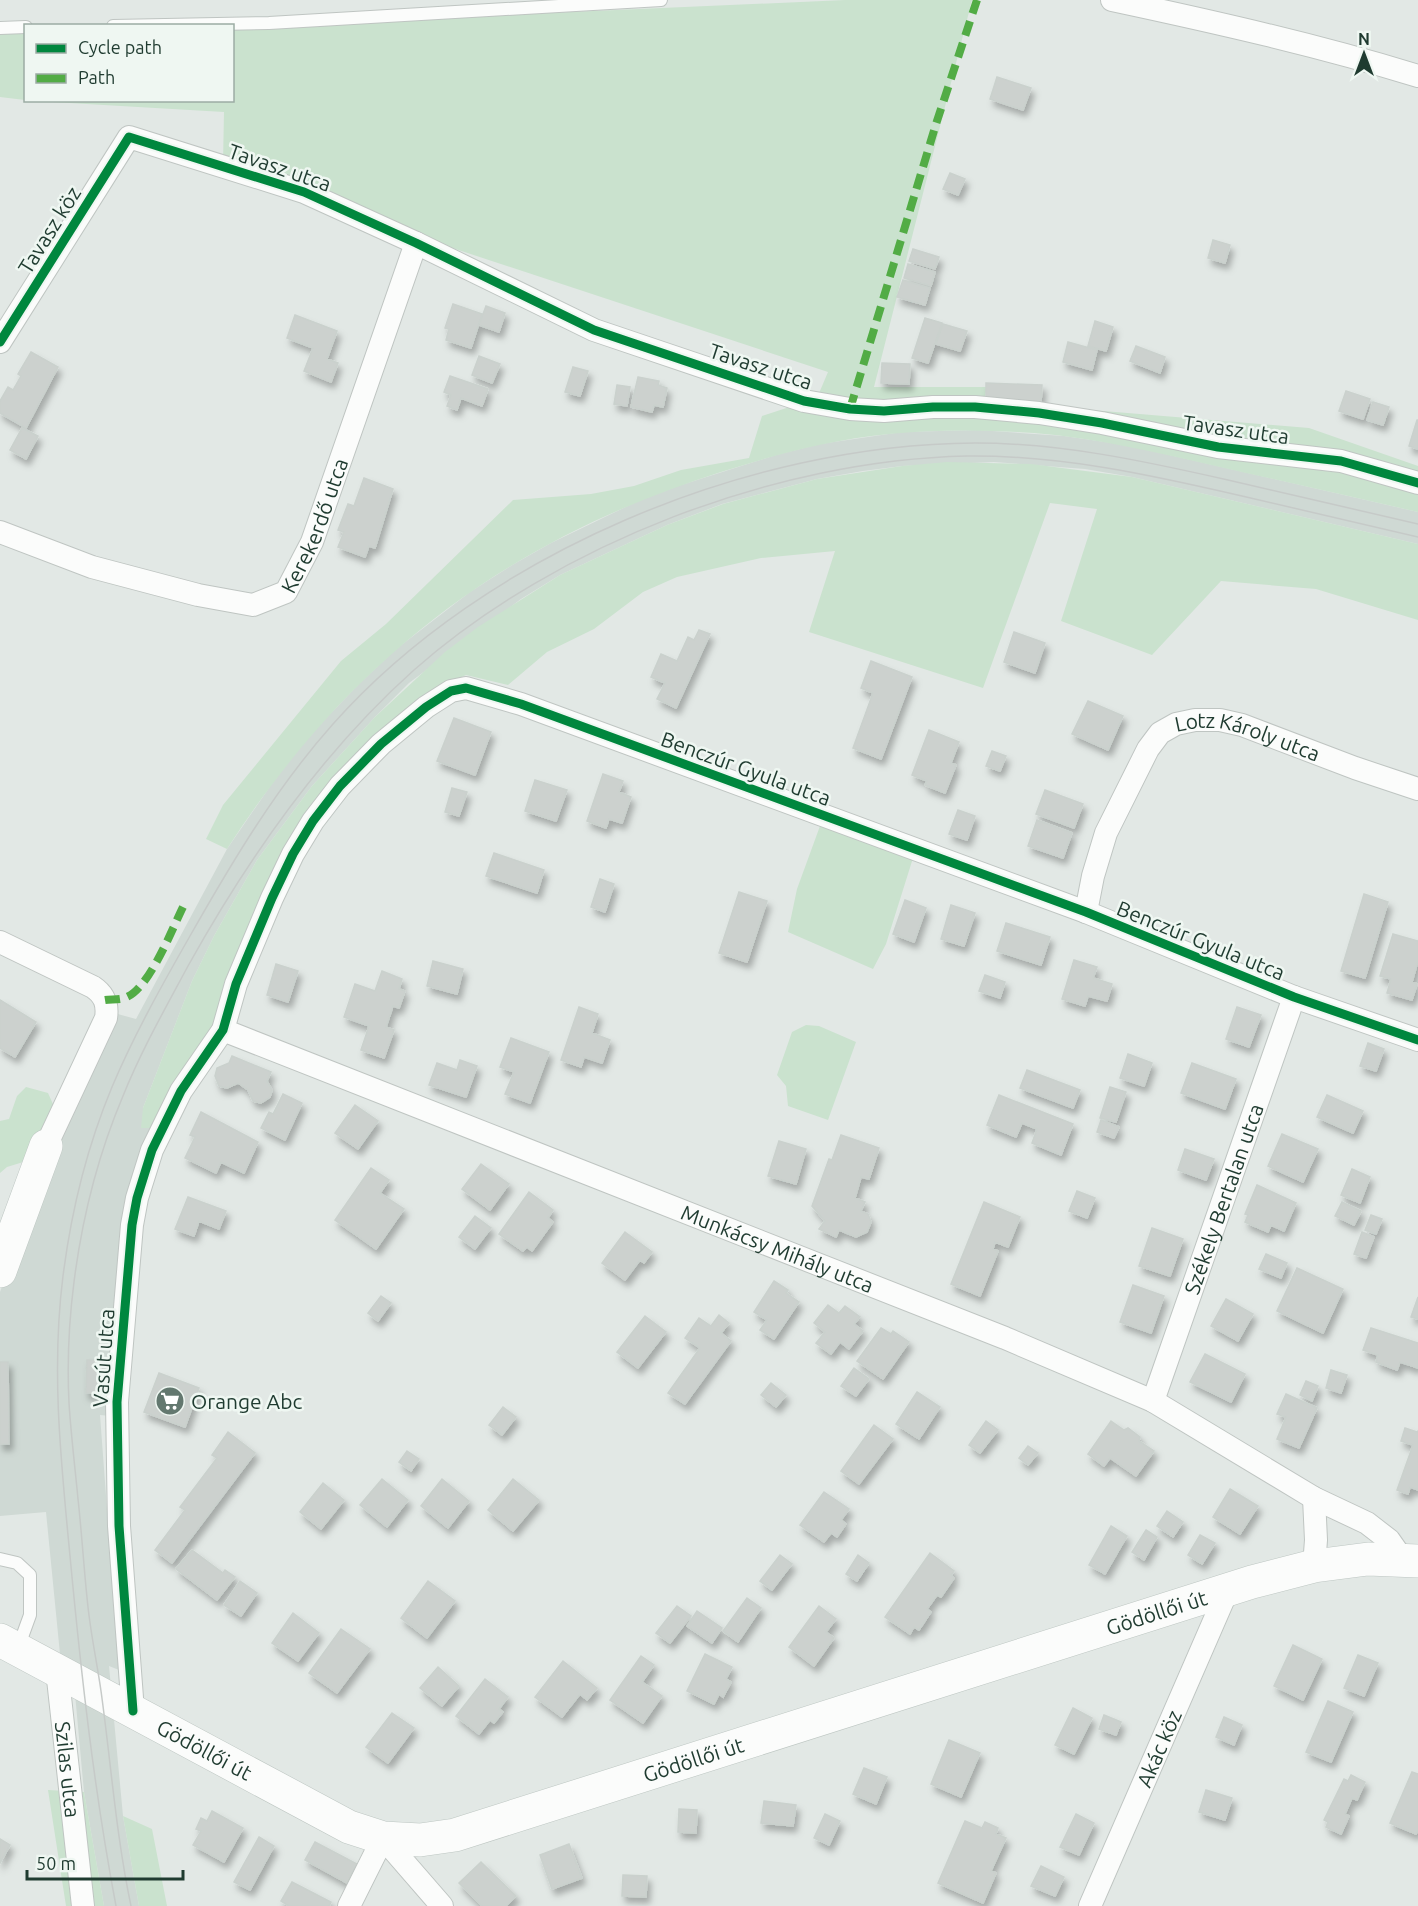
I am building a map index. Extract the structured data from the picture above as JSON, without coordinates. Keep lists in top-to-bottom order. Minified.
{"streets":{"main road":["Gödöllői út"],"street":["Tavasz utca","Tavasz köz","Kerekerdő utca","Lotz Károly utca","Benczúr Gyula utca","Székely Bertalan utca","Munkácsy Mihály utca","Vasút utca","Akác köz","Szilas utca"]},"crossings":[["Tavasz utca","Tavasz köz"],["Tavasz utca","Kerekerdő utca"],["Lotz Károly utca","Benczúr Gyula utca"],["Benczúr Gyula utca","Székely Bertalan utca"],["Benczúr Gyula utca","Munkácsy Mihály utca"],["Benczúr Gyula utca","Vasút utca"],["Székely Bertalan utca","Munkácsy Mihály utca"],["Munkácsy Mihály utca","Vasút utca"],["Munkácsy Mihály utca","Gödöllői út"],["Vasút utca","Gödöllői út"],["Gödöllői út","Akác köz"],["Gödöllői út","Szilas utca"]],"places":{"supermarket":["Orange Abc"]},"legend":["Cycle path","Path"],"scale_bar":"50 m","north":"top"}
